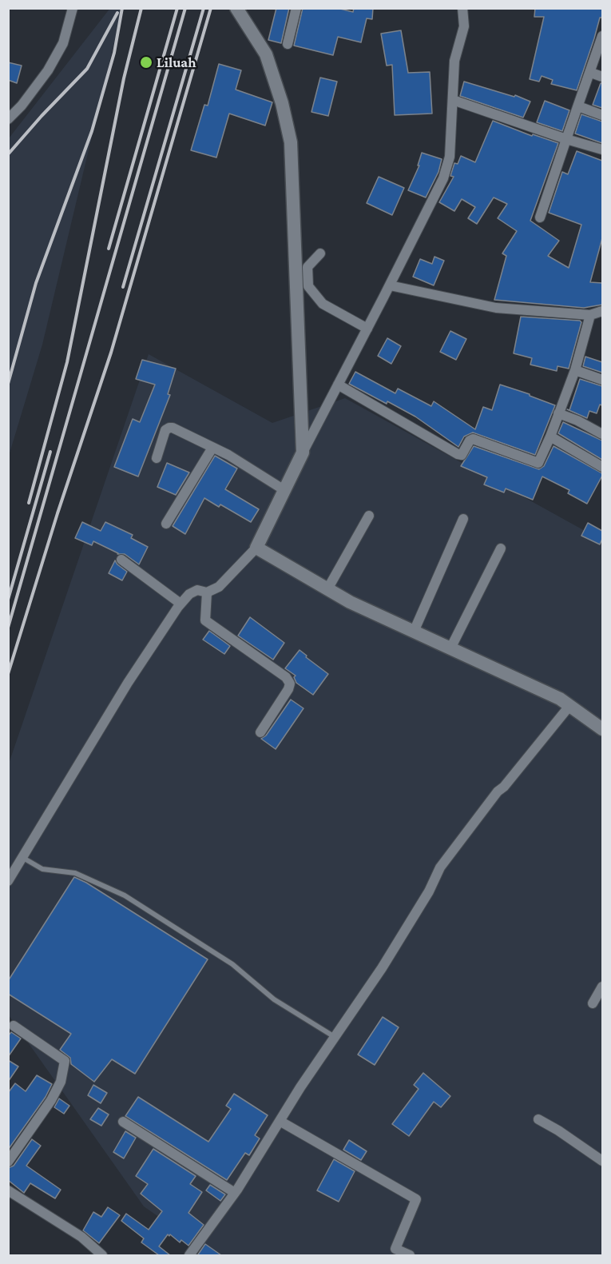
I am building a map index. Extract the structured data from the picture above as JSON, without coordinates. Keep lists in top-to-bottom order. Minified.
{"places":["Liluah"]}
